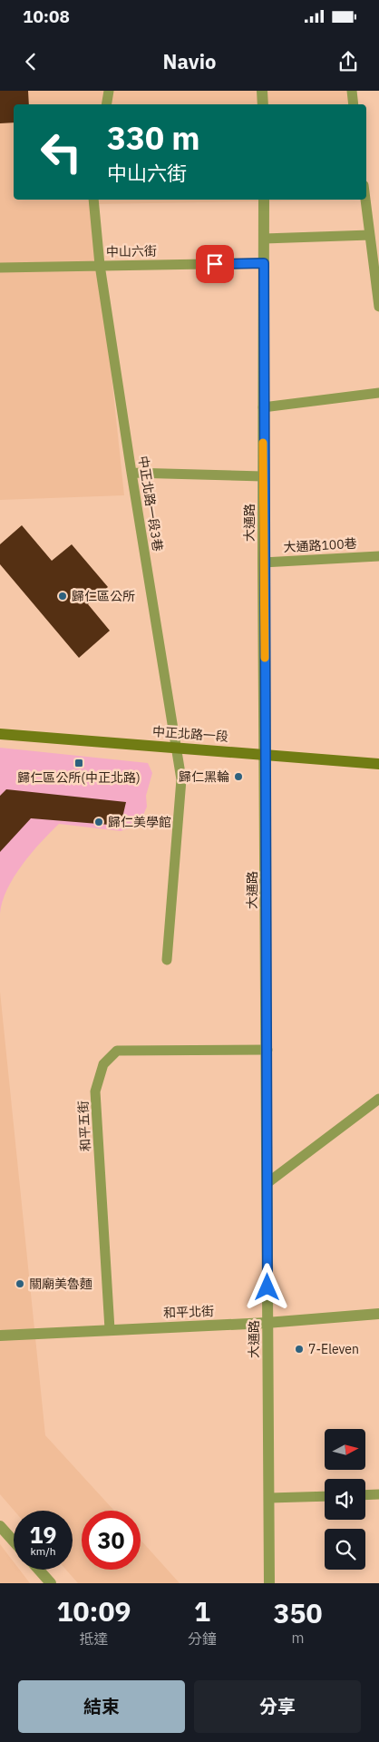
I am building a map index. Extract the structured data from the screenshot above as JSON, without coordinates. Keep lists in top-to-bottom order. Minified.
{"streets":{"street":["大通路","中正北路一段","和平北街"],"lane":["中山六街","中正北路一段3巷","大通路100巷","和平五街"]},"crossings":[["中山六街","中正北路一段3巷"],["中山六街","大通路"],["中正北路一段3巷","中正北路一段"],["大通路","大通路100巷"],["大通路","中正北路一段"],["大通路","和平五街"],["大通路","和平北街"],["和平五街","和平北街"]],"places":{"other":["歸仁區公所","歸仁黑輪","歸仁美學館","關廟美魯麵","7-Eleven"],"transit":["歸仁區公所(中正北路)"]},"north":"right","page":{"status":"10:08","header":"Navio","turn":["330 m","中山六街"],"speed":"19 km/h","limit":"30","eta":["10:09","抵達","1","分鐘","350","m"],"buttons":["結束","分享"]}}
